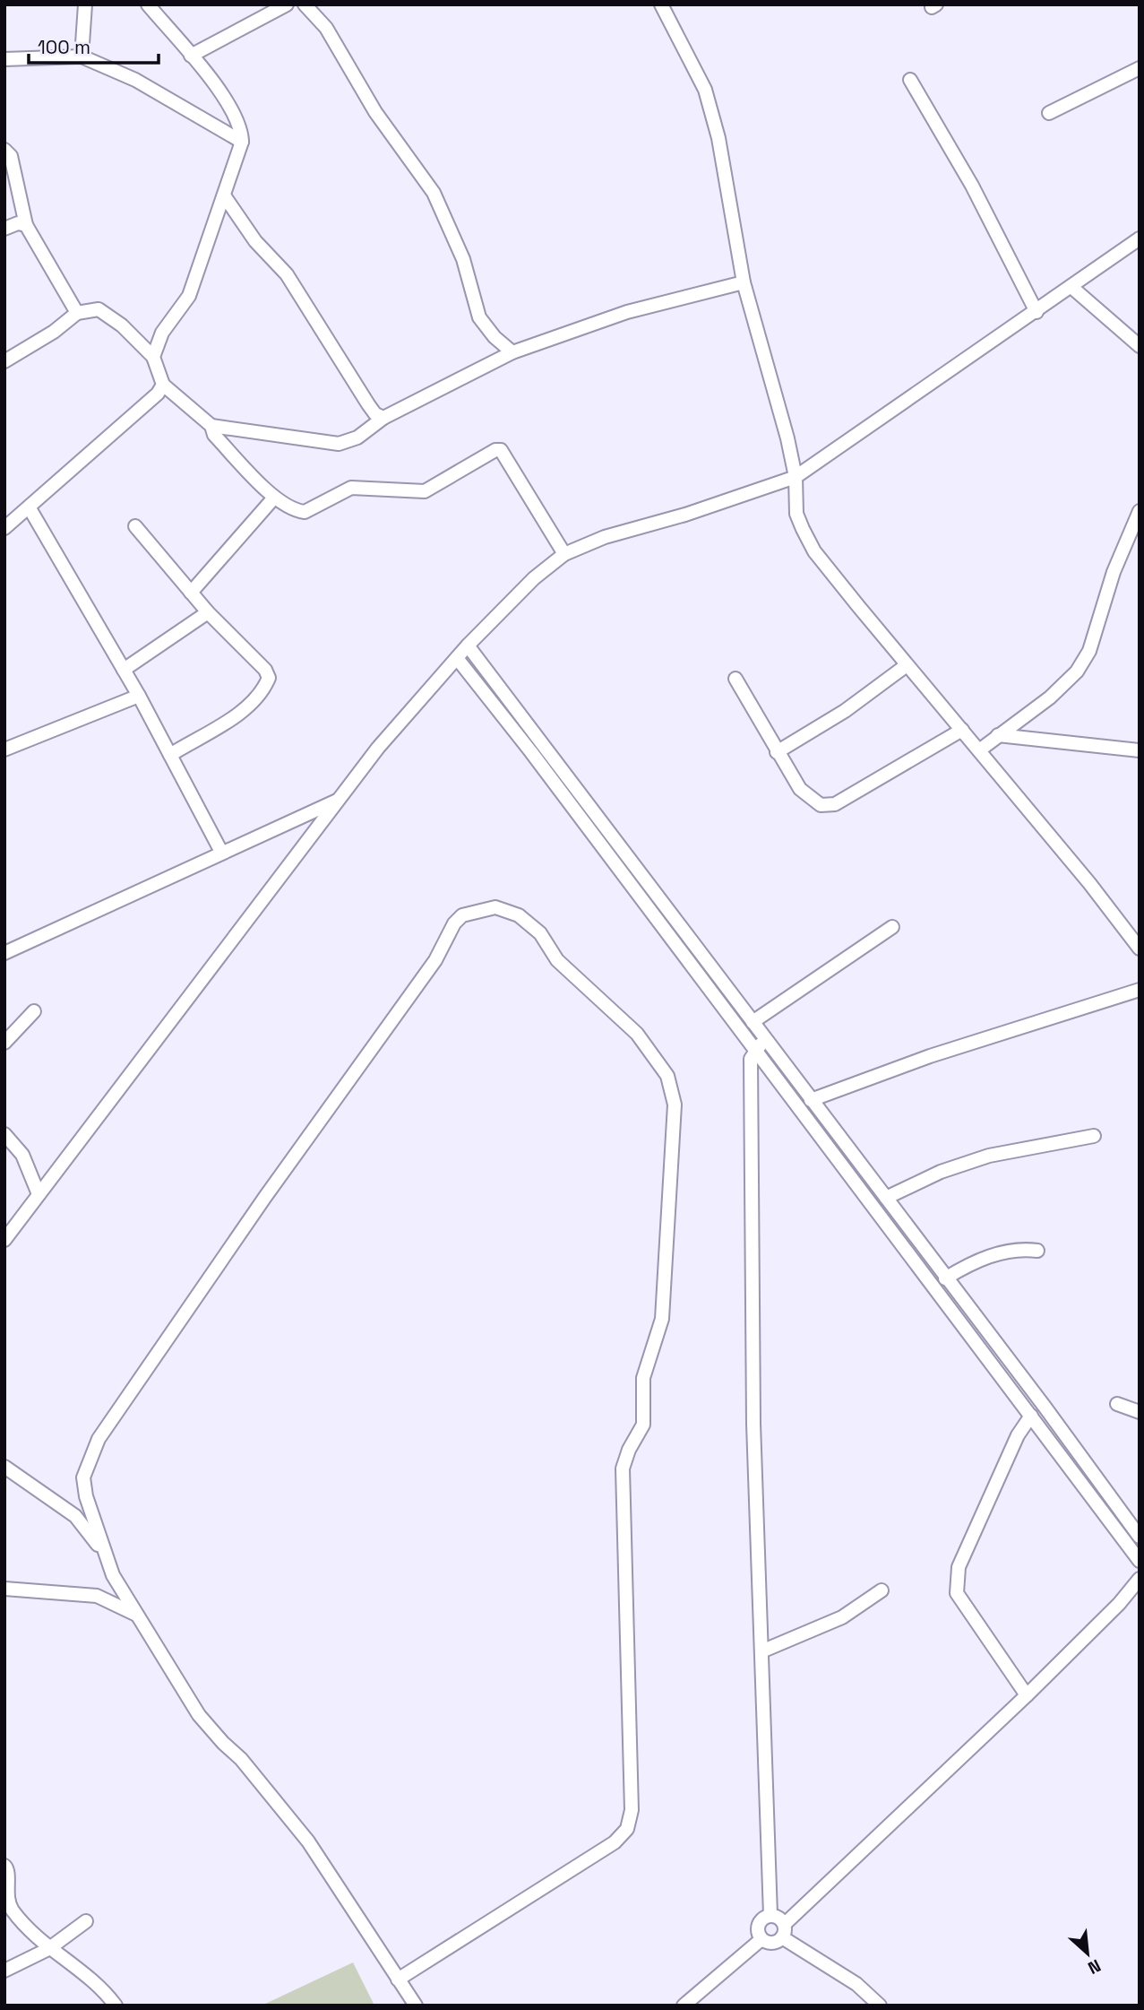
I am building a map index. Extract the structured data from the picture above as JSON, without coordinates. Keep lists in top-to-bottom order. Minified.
{"scale_bar":"100 m","north":"bottom right"}
